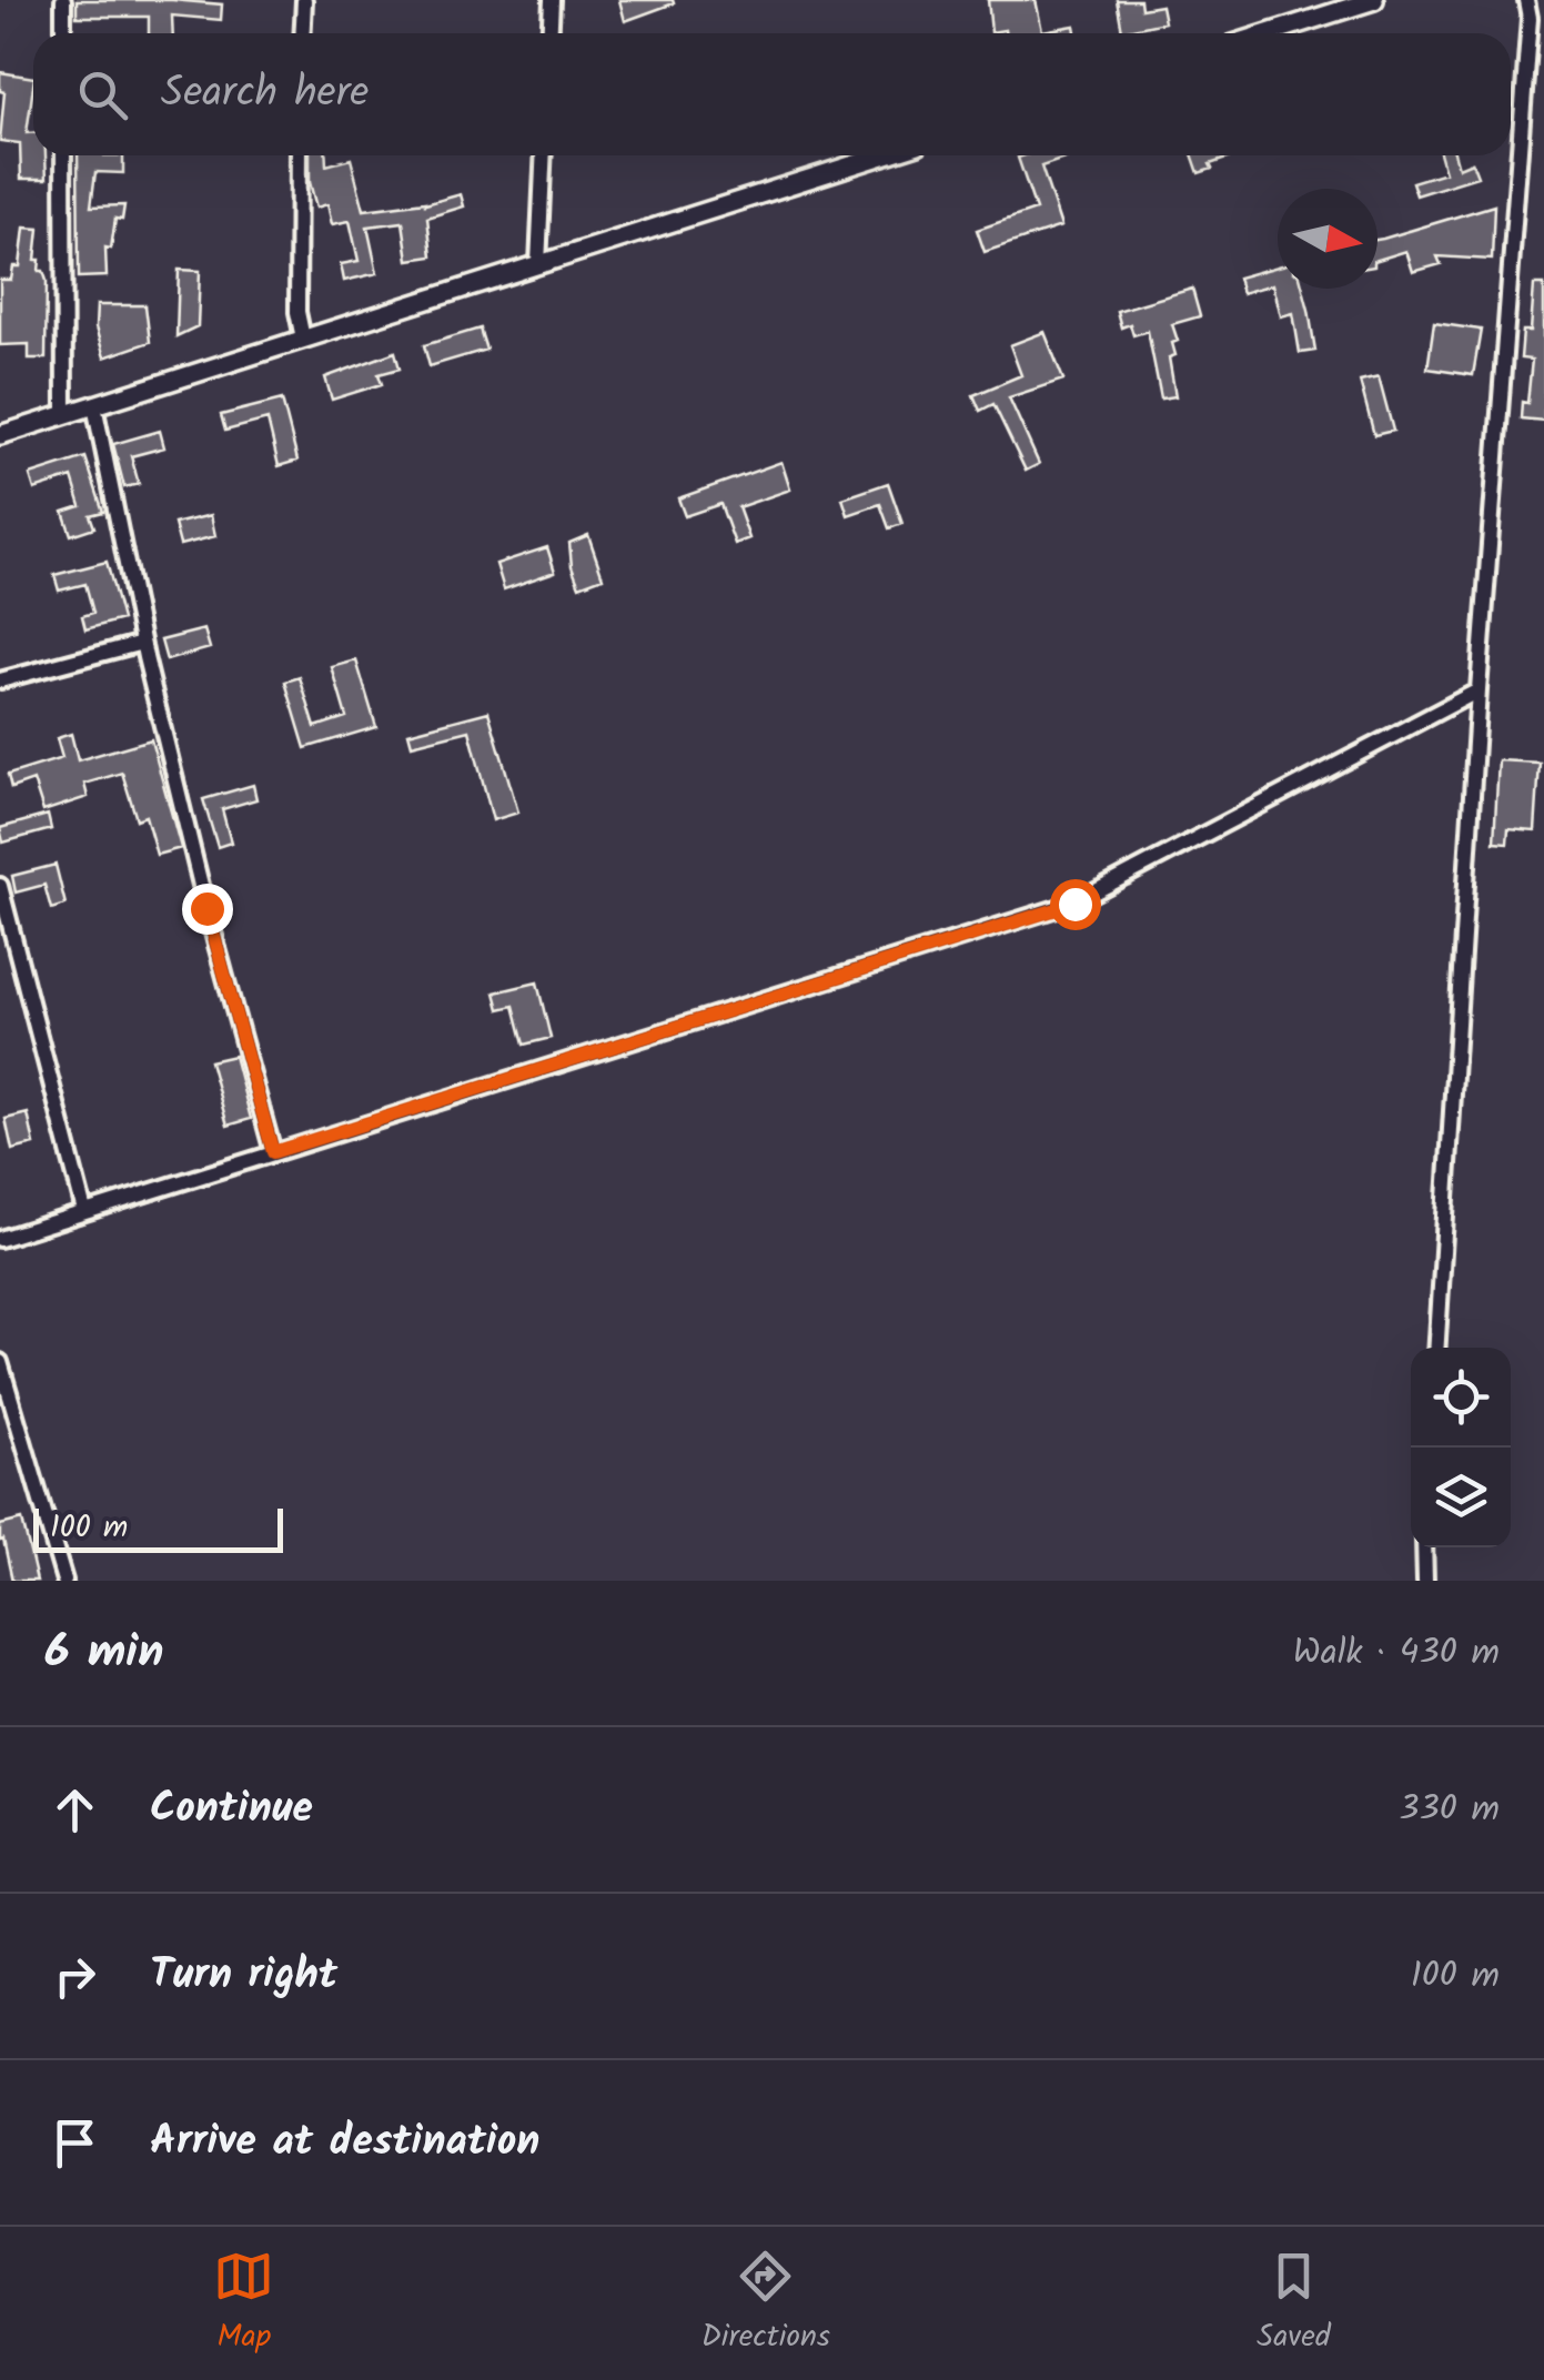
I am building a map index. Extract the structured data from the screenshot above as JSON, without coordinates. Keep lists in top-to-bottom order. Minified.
{"scale_bar":"100 m","north":"right","page":{"search":"Search here","scale":"100 m","heading":["6 min","Walk · 430 m"],"list":[["Continue","330 m"],["Turn right","100 m"],"Arrive at destination"],"nav":["Map","Directions","Saved"]}}
